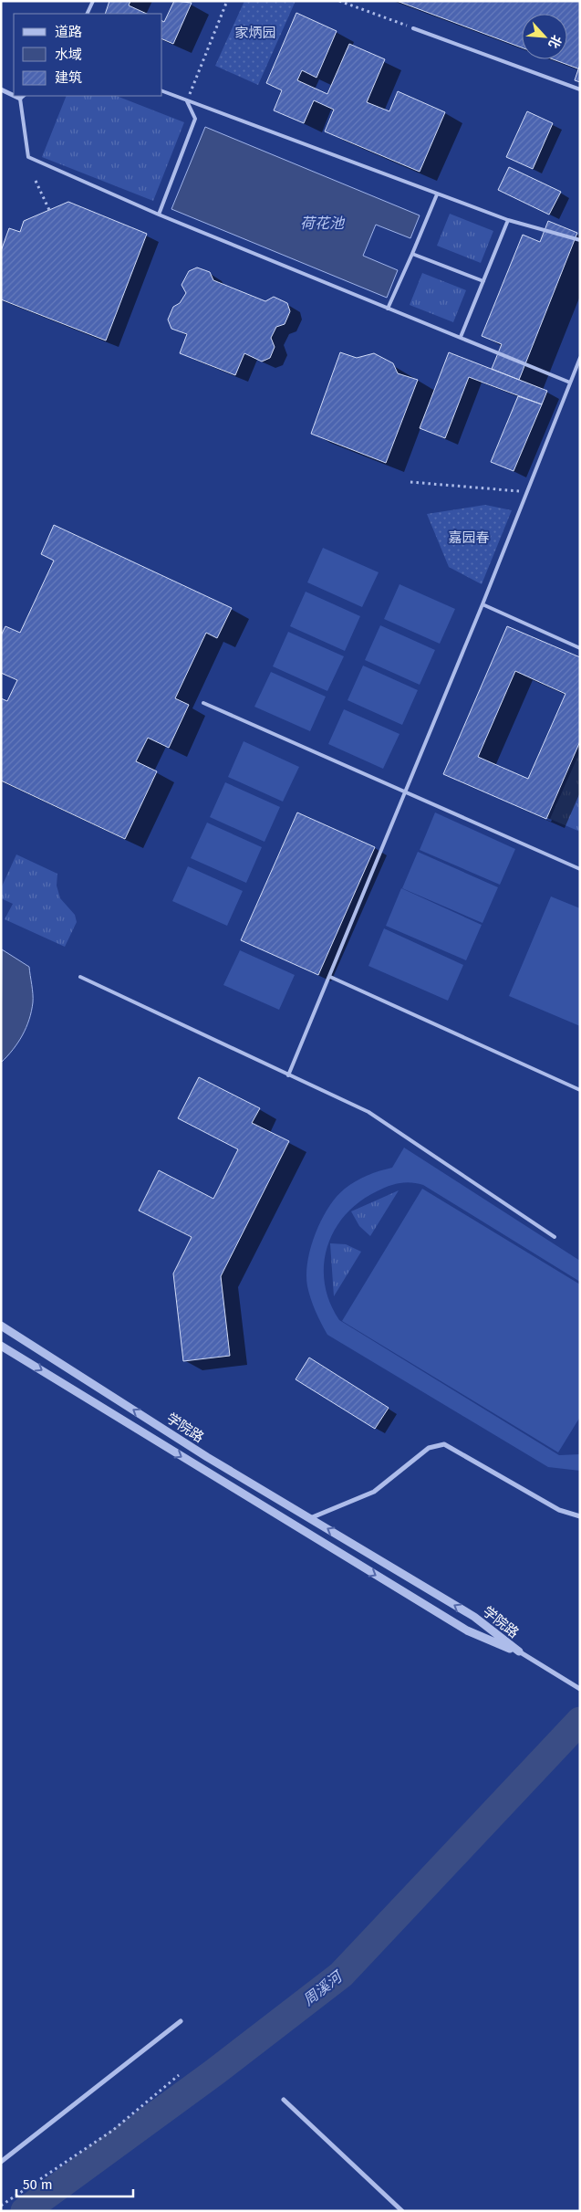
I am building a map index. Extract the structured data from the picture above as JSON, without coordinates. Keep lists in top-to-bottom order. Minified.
{"streets":{"street":["学院路"]},"water":["荷花池","周溪河"],"parks":["家炳园","嘉园春"],"legend":["道路","水域","建筑"],"scale_bar":"50 m","north":"bottom right"}
